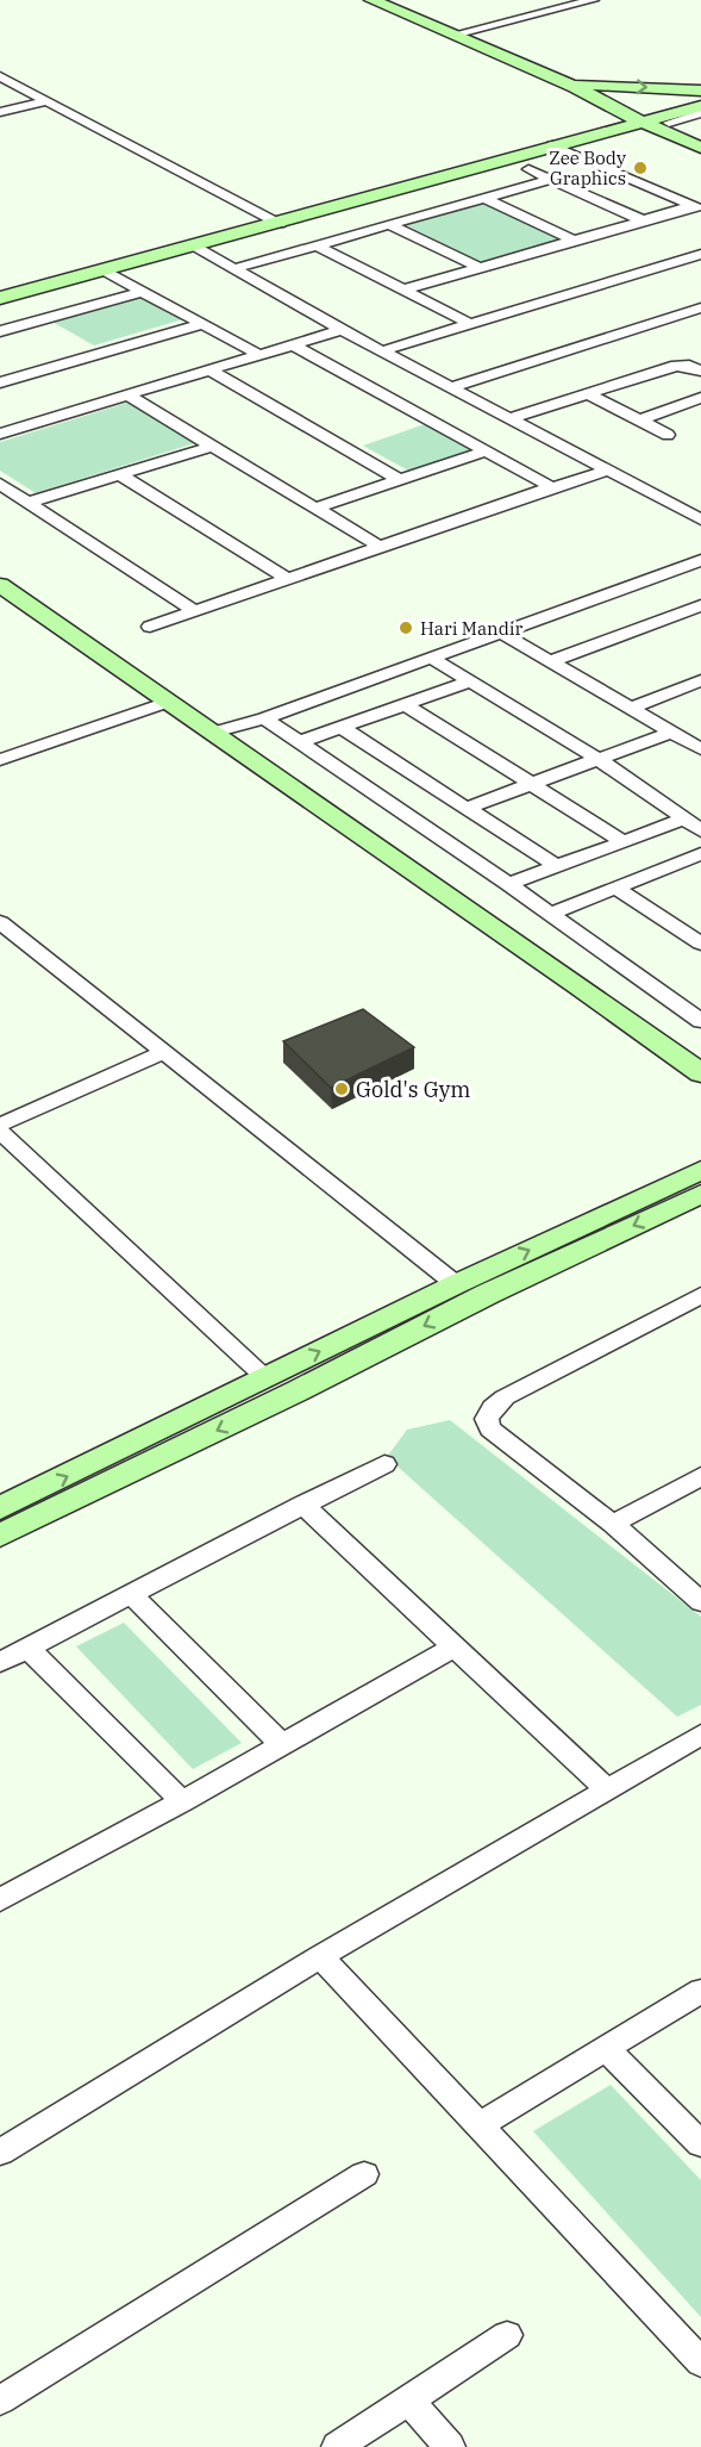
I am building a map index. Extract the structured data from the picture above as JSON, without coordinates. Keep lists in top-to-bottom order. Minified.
{"places":["Zee Body Graphics","Hari Mandir","Gold's Gym"]}
